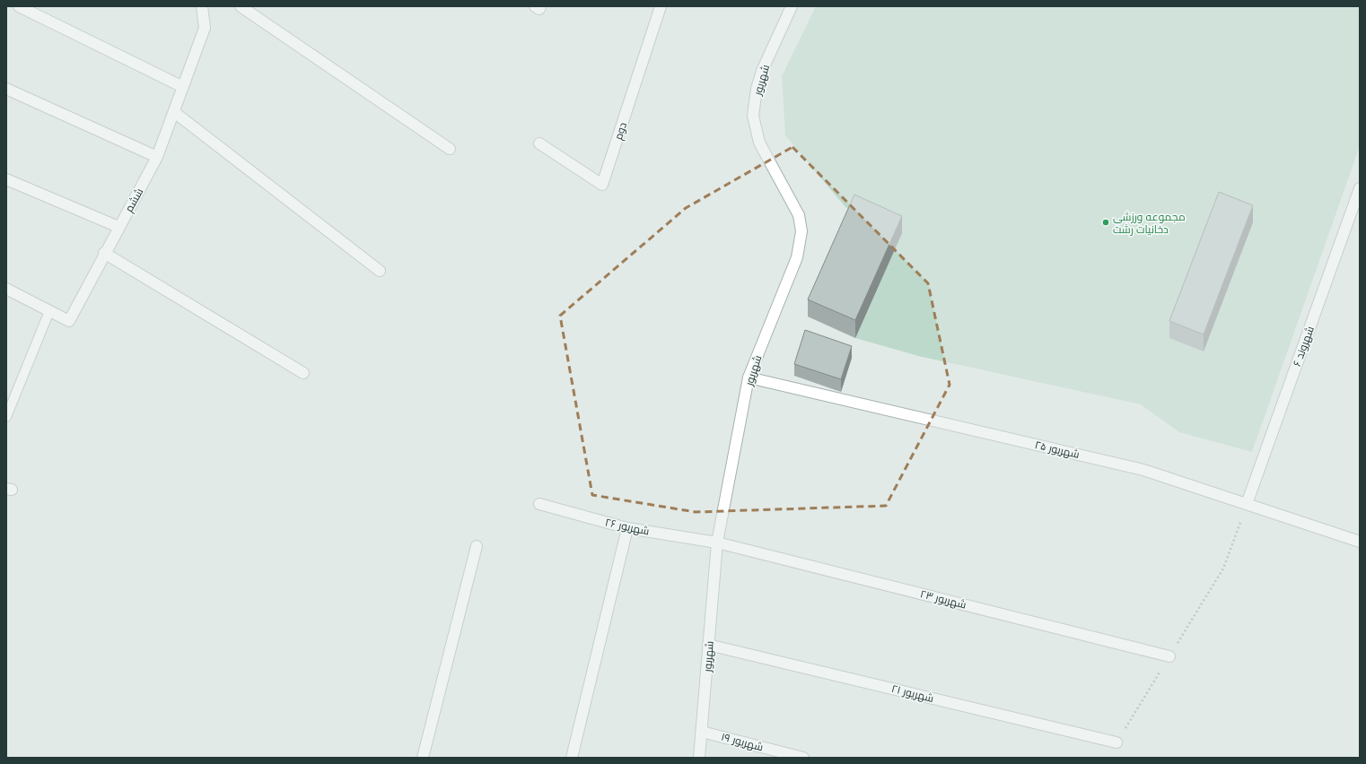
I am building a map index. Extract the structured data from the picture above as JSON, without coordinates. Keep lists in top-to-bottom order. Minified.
{"streets":{"street":["شهریور","دوم","ششم","شهروند ۶","شهریور ۲۵","شهریور ۲۶","شهریور ۲۳","شهریور ۲۱","شهریور ۱۹"]},"crossings":[["شهریور","شهریور ۲۵"],["شهریور","شهریور ۲۶"],["شهریور","شهریور ۲۳"],["شهریور","شهریور ۲۱"],["شهریور","شهریور ۱۹"],["شهروند ۶","شهریور ۲۵"],["شهریور ۲۶","شهریور ۲۳"]],"places":["مجموعه ورزشی دخانیات رشت"]}
